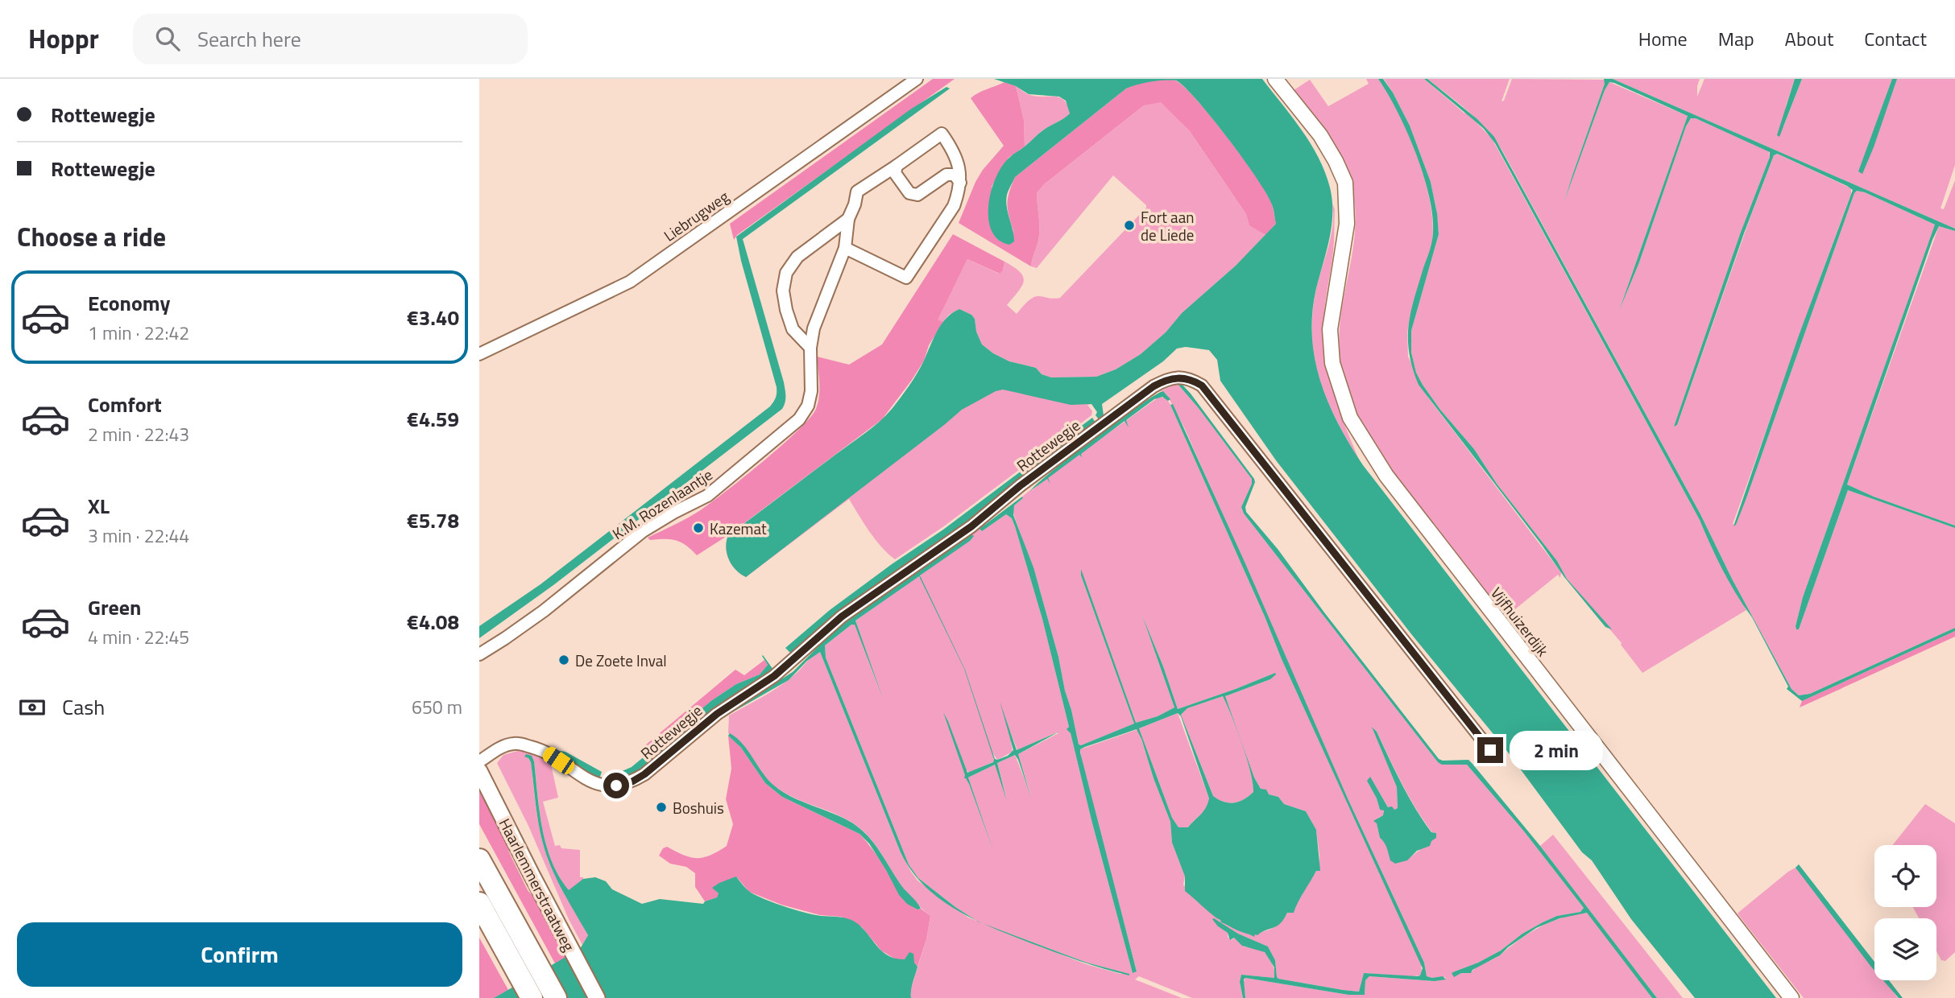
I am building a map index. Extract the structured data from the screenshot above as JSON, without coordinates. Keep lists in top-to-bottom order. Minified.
{"streets":{"main road":["Haarlemmerstraatweg"],"street":["Liebrugweg","Rottewegje","K.M. Rozenlaantje","Vijfhuizerdijk"]},"places":["Fort aan de Liede","Kazemat","De Zoete Inval","Boshuis"],"page":{"header":"Hoppr","search":"Search here","nav":["Home","Map","About","Contact"],"banner":["Rottewegje","Rottewegje"],"heading":"Choose a ride","list":[{"name":"Economy","note":"1 min · 22:42","value":"€3.40"},{"name":"Comfort","note":"2 min · 22:43","value":"€4.59"},{"name":"XL","note":"3 min · 22:44","value":"€5.78"},{"name":"Green","note":"4 min · 22:45","value":"€4.08"}],"pay":["Cash","650 m"],"bubble":"2 min","buttons":"Confirm"}}
